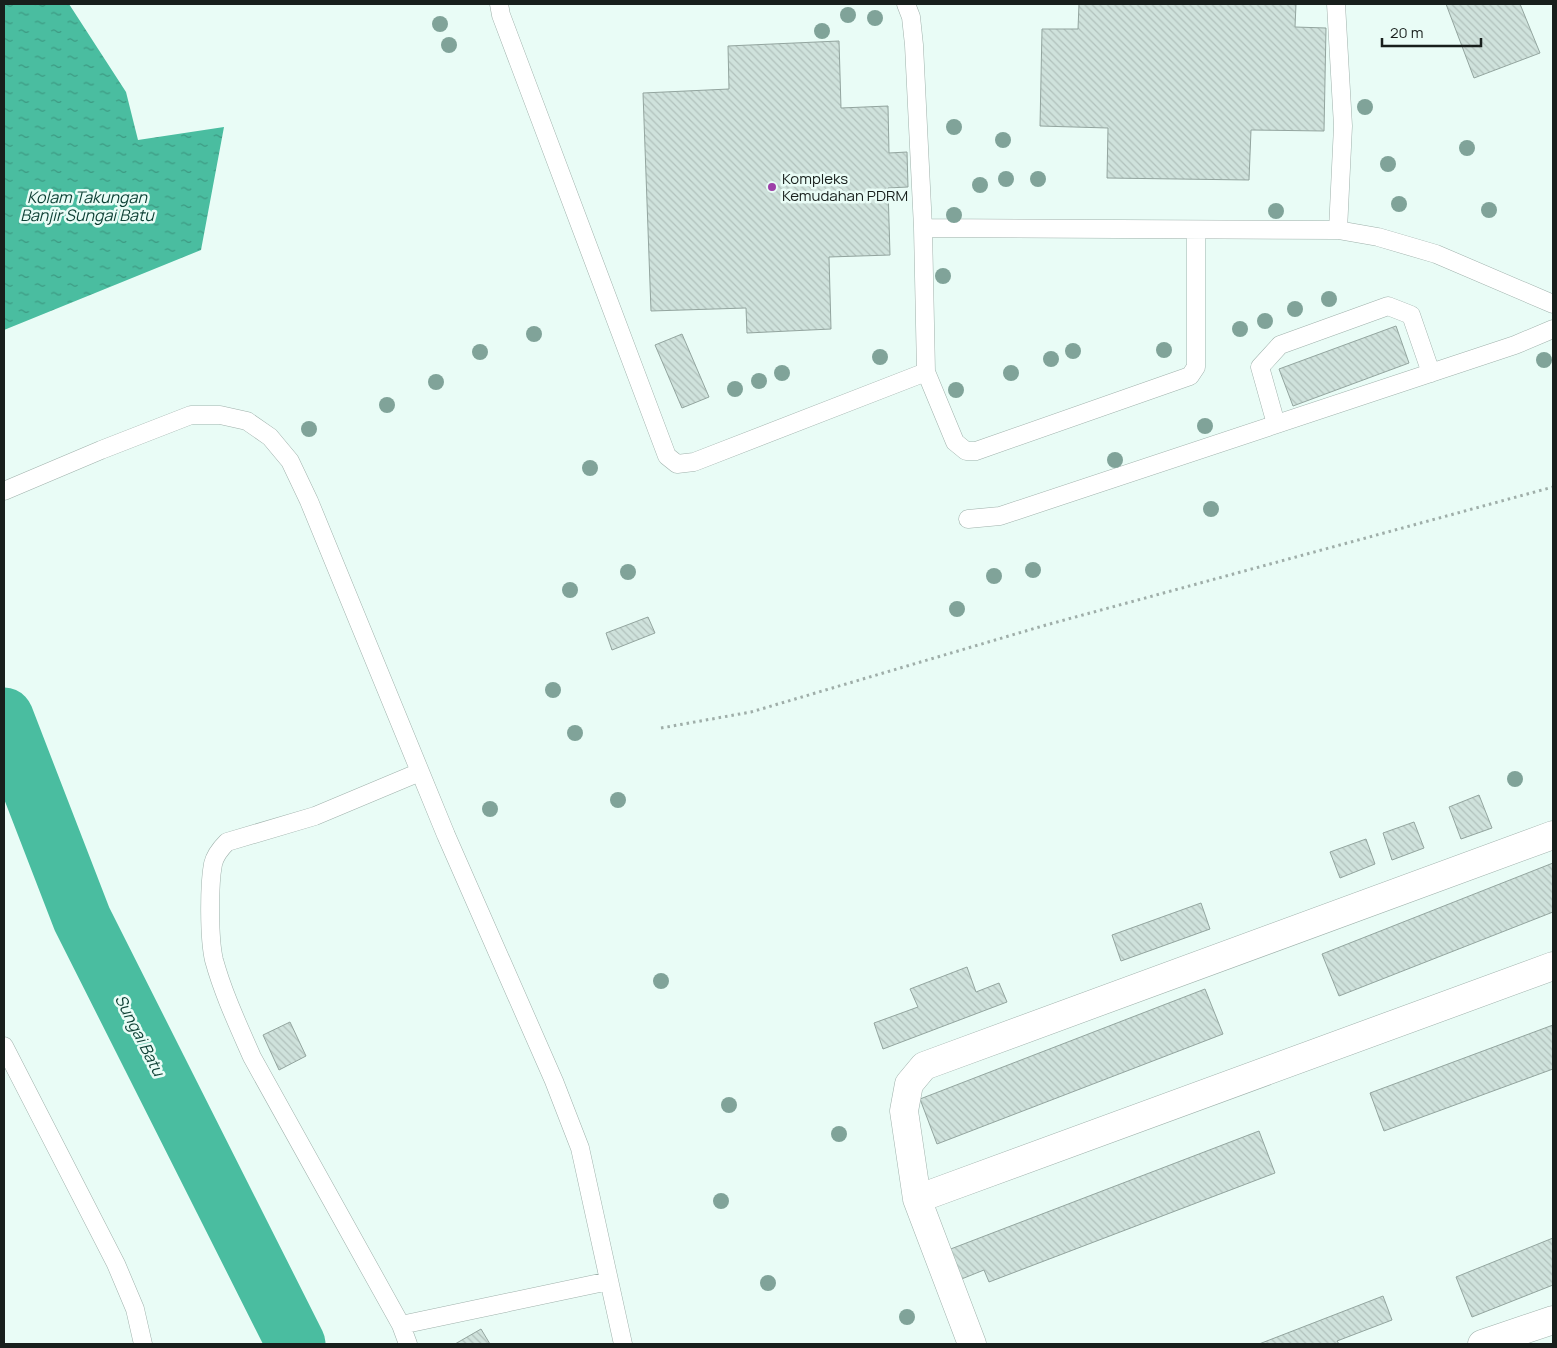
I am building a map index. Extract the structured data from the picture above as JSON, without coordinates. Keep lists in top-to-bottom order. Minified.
{"water":["Kolam Takungan Banjir Sungai Batu","Sungai Batu"],"places":["Kompleks Kemudahan PDRM"],"scale_bar":"20 m"}
